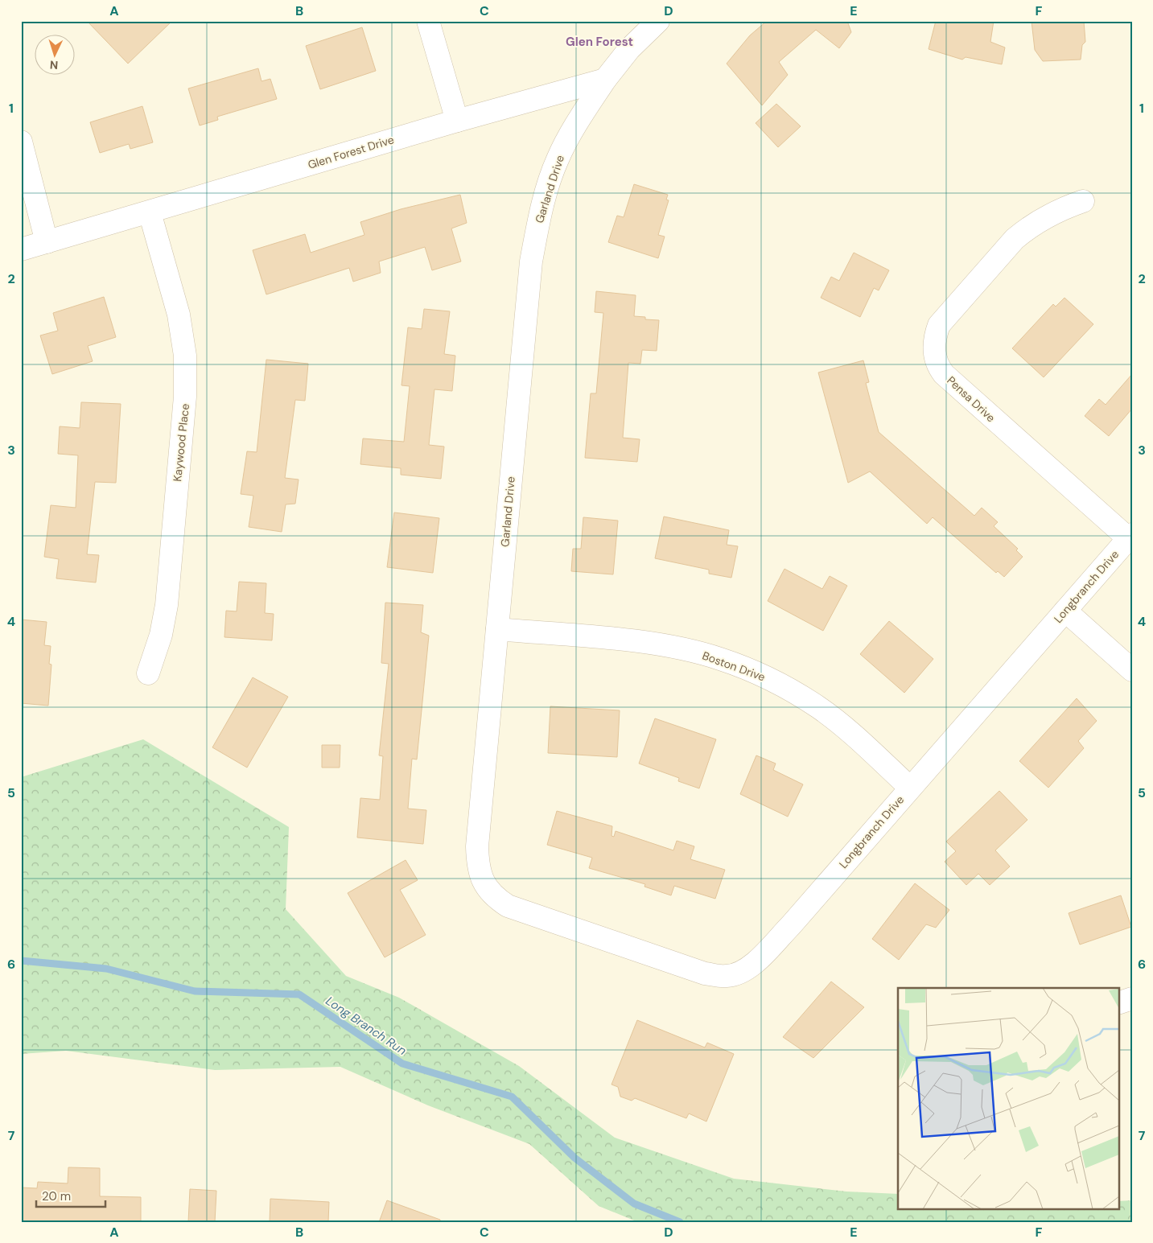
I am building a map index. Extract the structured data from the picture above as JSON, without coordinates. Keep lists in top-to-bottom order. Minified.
{"streets":{"street":["Glen Forest Drive","Garland Drive","Pensa Drive","Kaywood Place","Longbranch Drive","Boston Drive"]},"crossings":[["Glen Forest Drive","Garland Drive"],["Glen Forest Drive","Kaywood Place"],["Garland Drive","Longbranch Drive"],["Garland Drive","Boston Drive"],["Pensa Drive","Longbranch Drive"],["Longbranch Drive","Boston Drive"]],"districts":["Glen Forest"],"water":["Long Branch Run"],"scale_bar":"20 m","north":"bottom","grid":{"columns":["A","B","C","D","E","F"],"rows":["1","2","3","4","5","6","7"]}}
